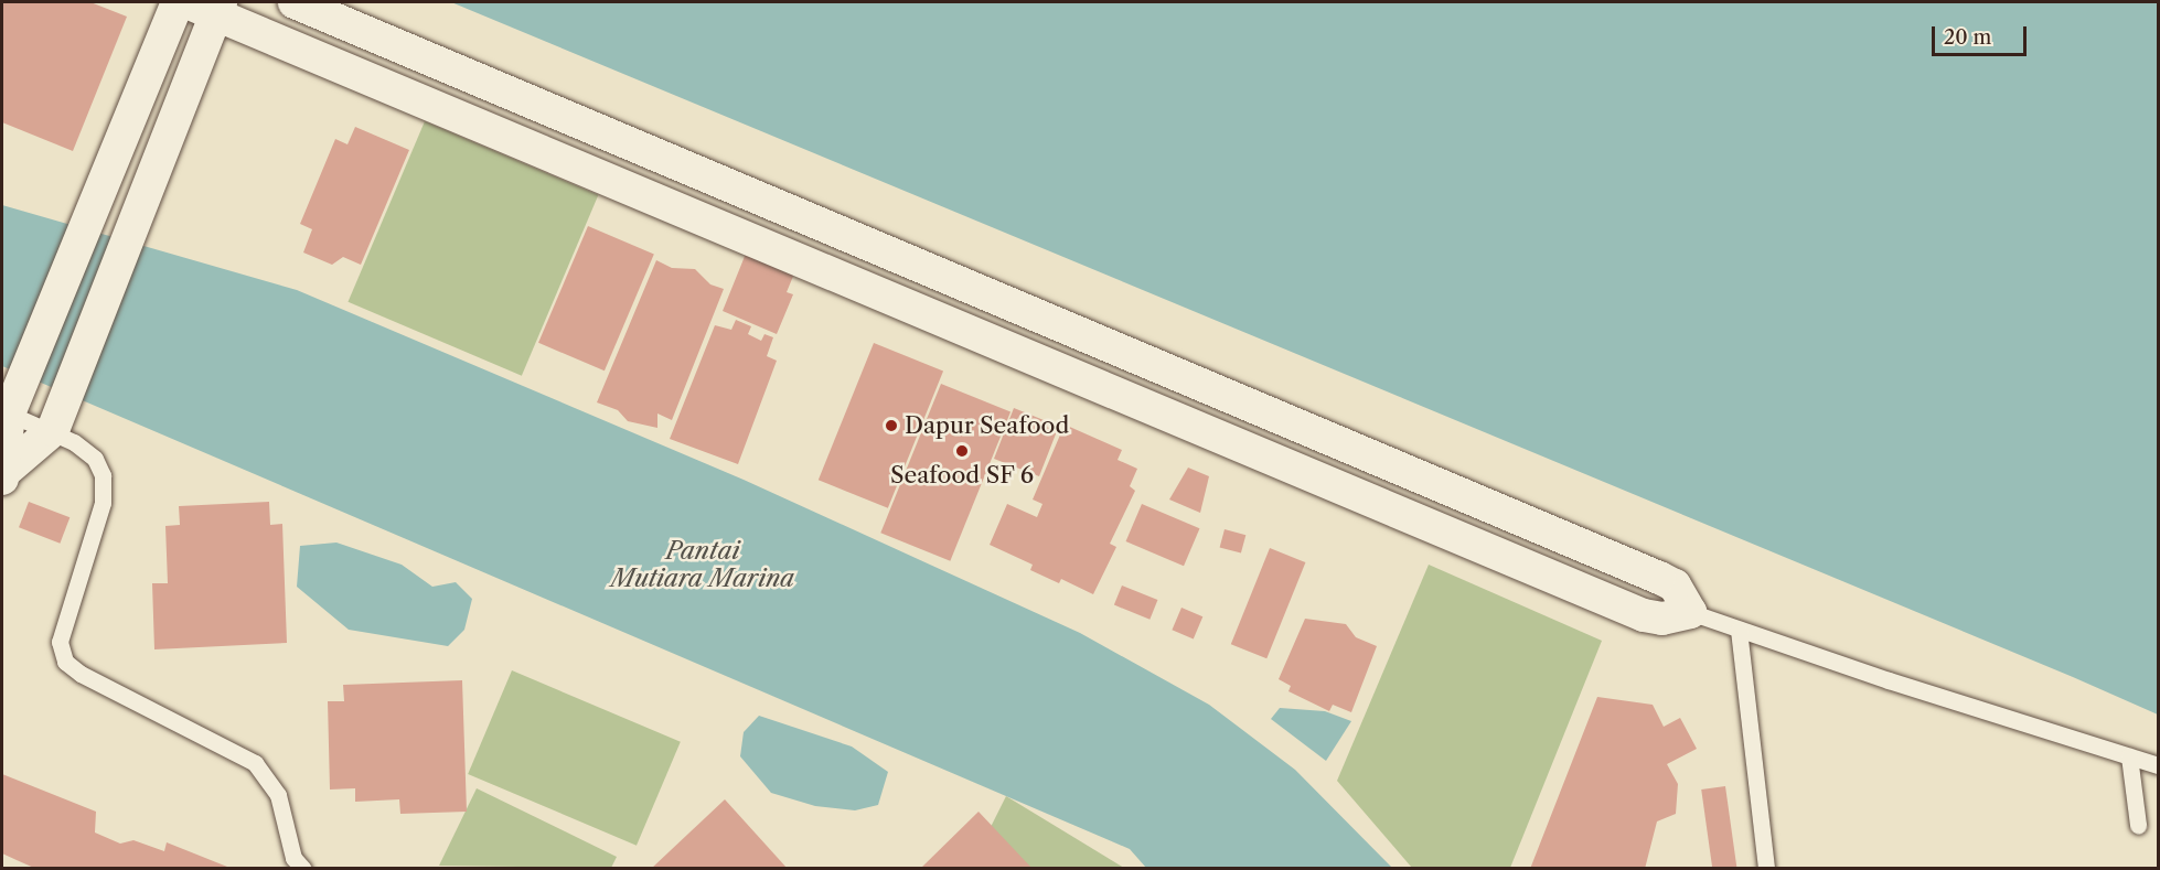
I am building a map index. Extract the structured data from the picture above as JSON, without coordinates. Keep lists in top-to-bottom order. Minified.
{"water":["Pantai Mutiara Marina"],"places":["Dapur Seafood","Seafood SF 6"],"scale_bar":"20 m"}
